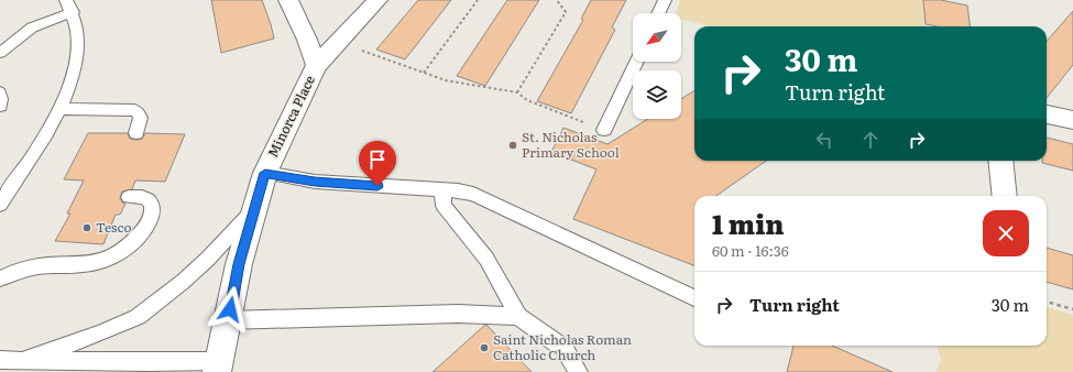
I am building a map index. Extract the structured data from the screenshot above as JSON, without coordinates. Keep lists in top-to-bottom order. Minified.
{"streets":{"street":["Minorca Place"]},"places":["St. Nicholas Primary School","Tesco","Saint Nicholas Roman Catholic Church"],"north":"bottom left","page":{"turn":["30 m","Turn right"],"heading":["1 min","60 m · 16:36"],"list":[{"name":"Turn right","value":"30 m"}]}}
